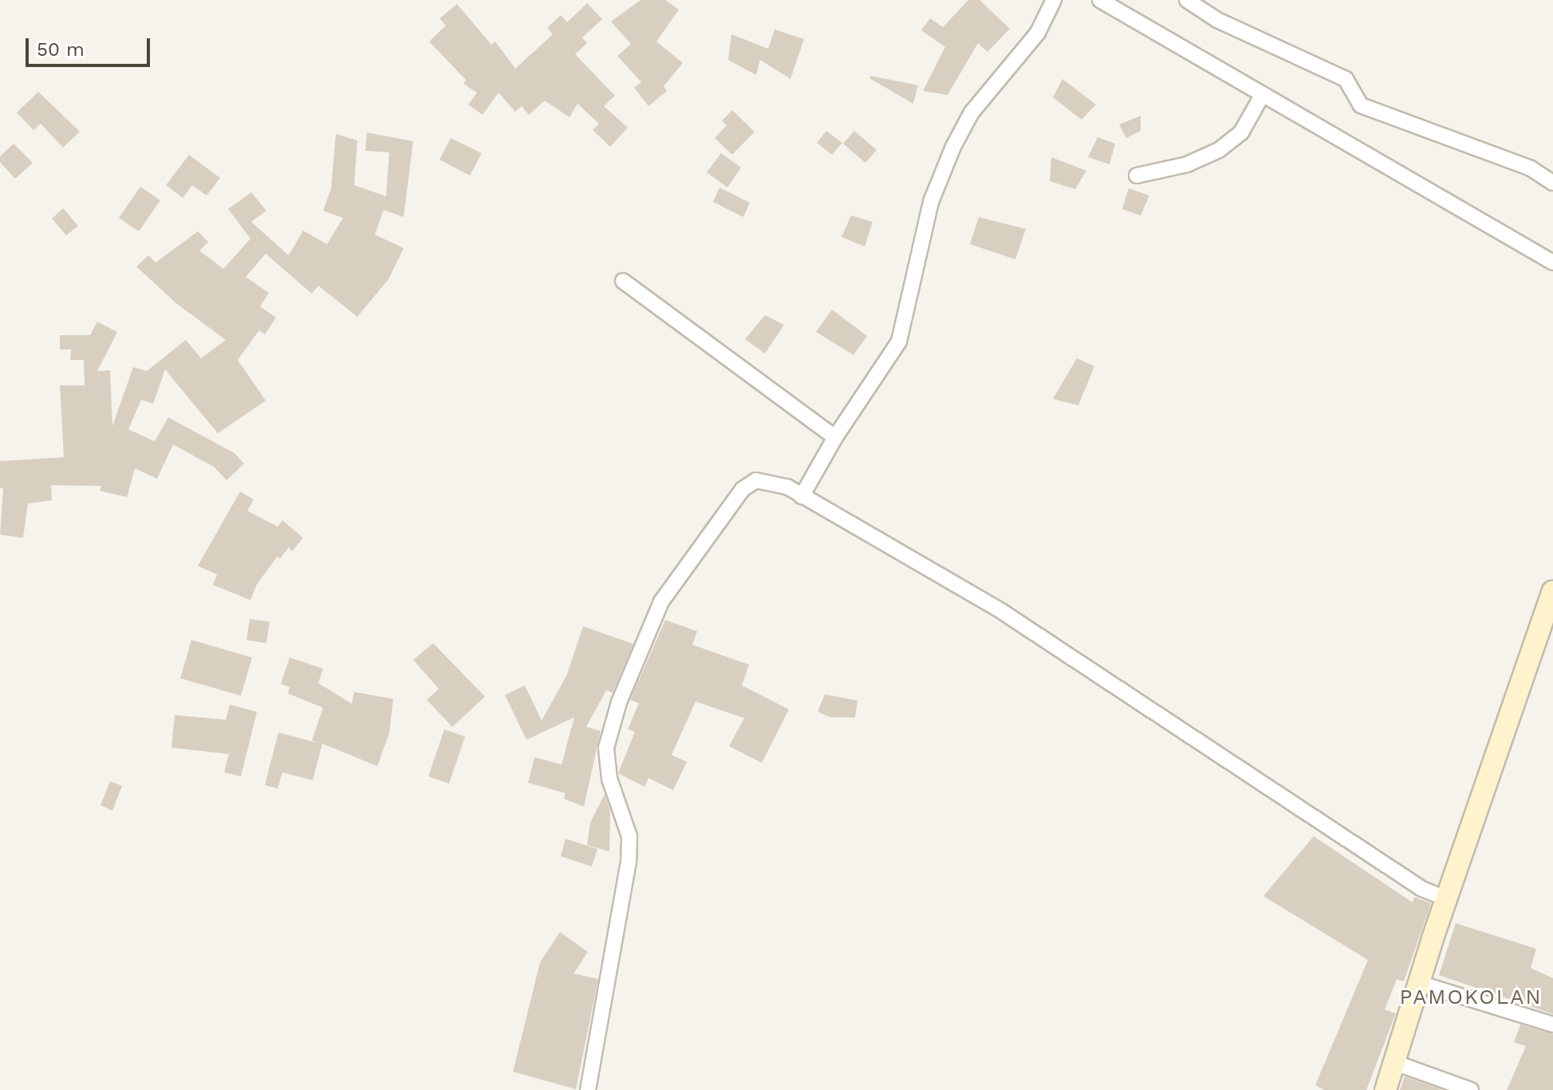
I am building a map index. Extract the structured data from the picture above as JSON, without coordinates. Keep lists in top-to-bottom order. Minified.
{"districts":["PAMOKOLAN"],"scale_bar":"50 m"}
